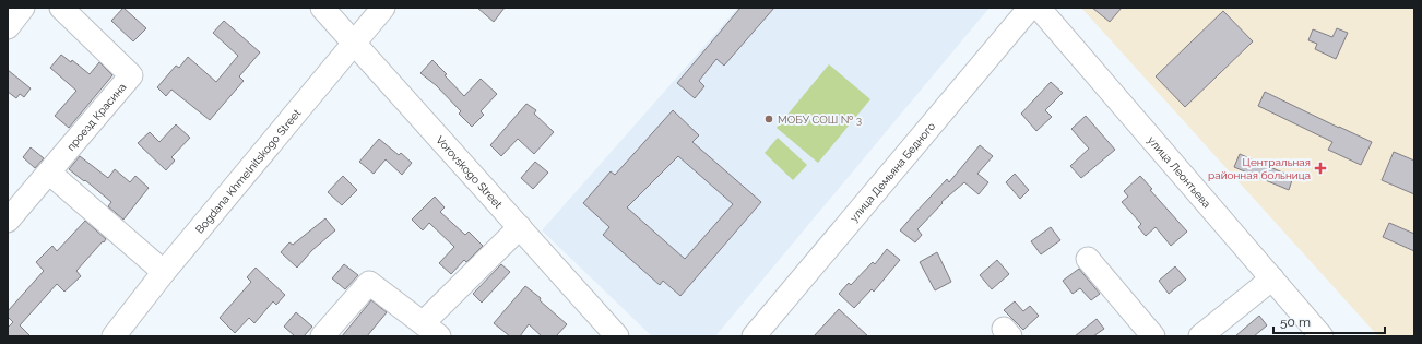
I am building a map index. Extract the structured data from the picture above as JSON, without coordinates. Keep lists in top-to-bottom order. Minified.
{"streets":{"street":["проезд Красина","Bogdana Khmelnitskogo Street","Vorovskogo Street","улица Леонтьева","улица Демьяна Бедного"]},"crossings":[["Bogdana Khmelnitskogo Street","Vorovskogo Street"]],"places":{"other":["МОБУ СОШ № 3"],"health":["Центральная районная больница"]},"scale_bar":"50 m"}
